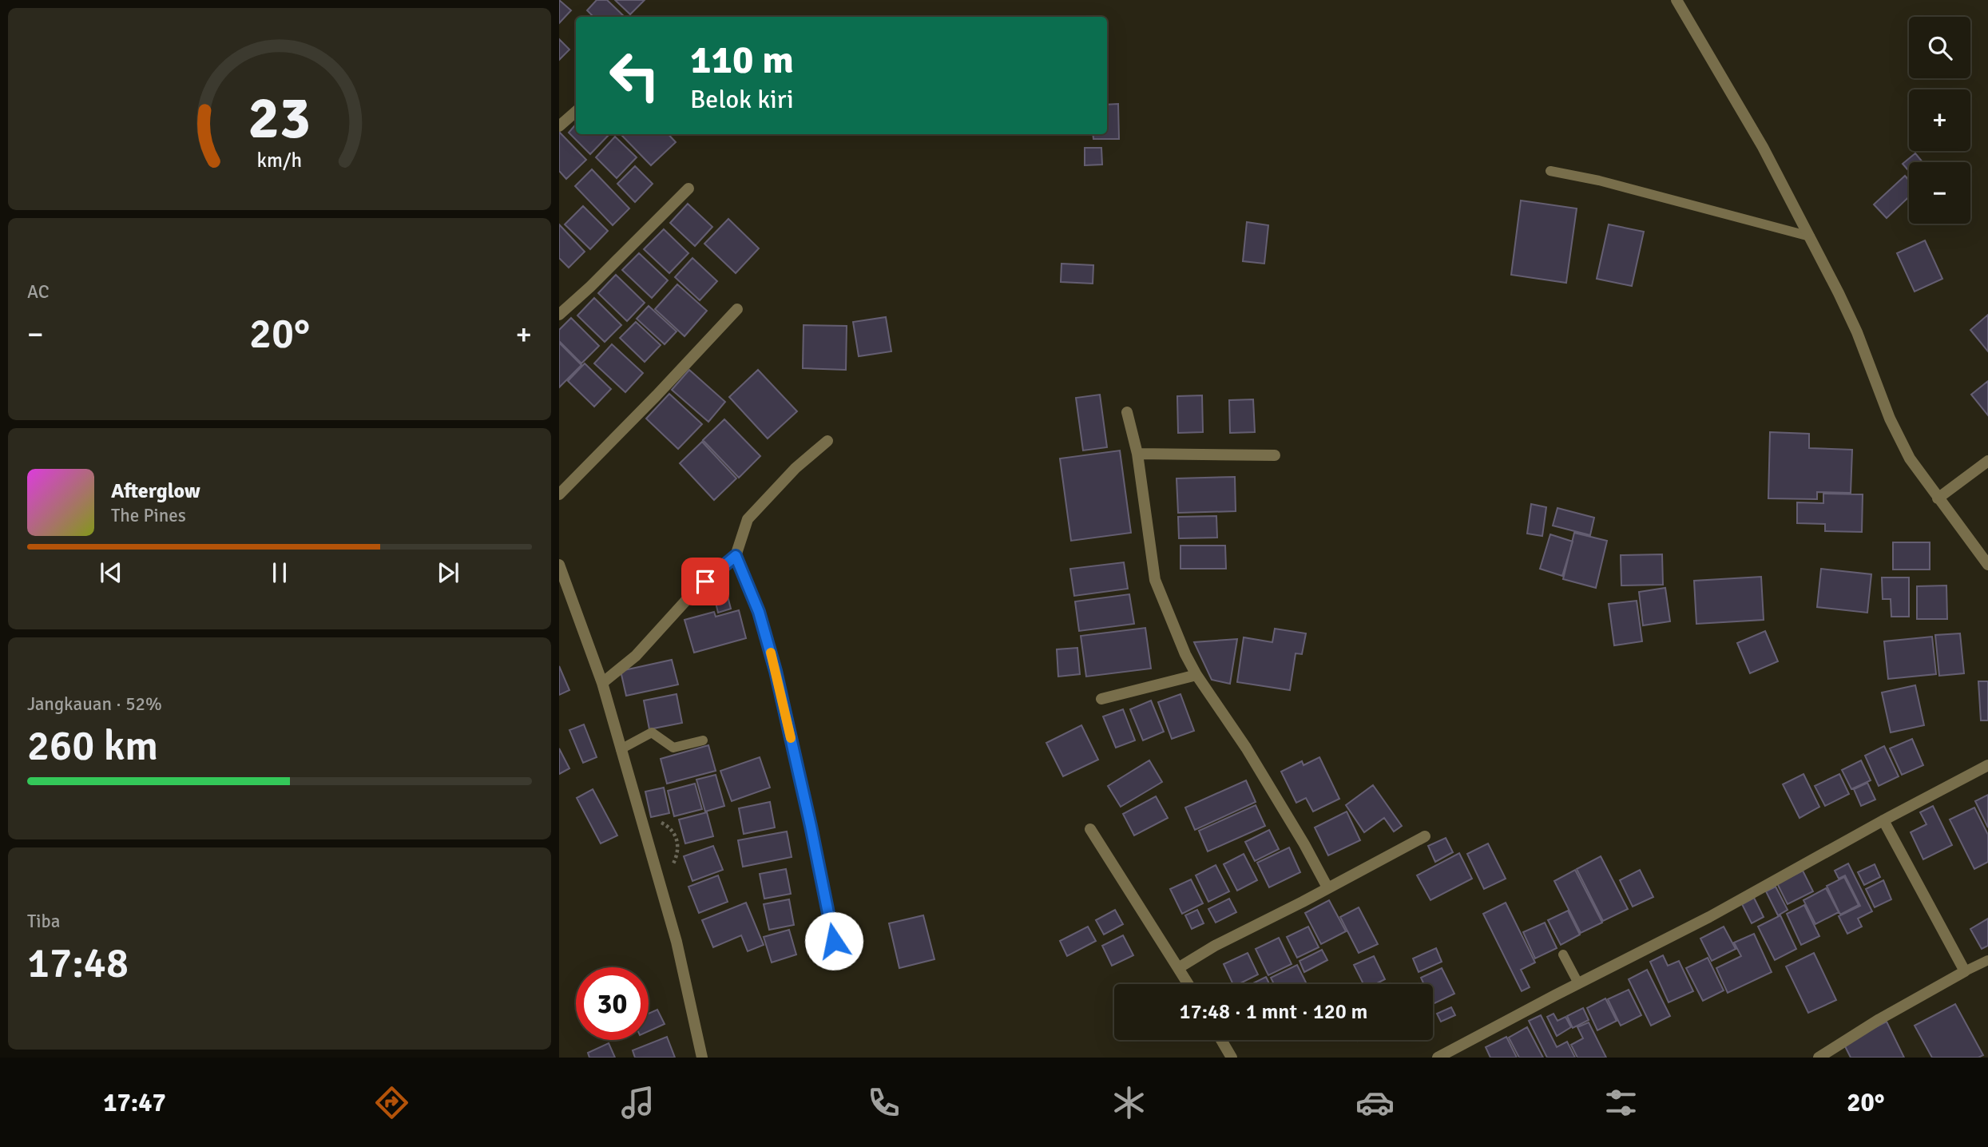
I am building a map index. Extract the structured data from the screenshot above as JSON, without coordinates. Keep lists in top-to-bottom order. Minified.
{"page":{"map_buttons":["+","−"],"turn":["110 m","Belok kiri"],"tile":["AC",["Jangkauan · 52%","260 km"],["Tiba","17:48"]],"heat":["−","20°","+"],"song":["Afterglow","The Pines"],"limit":"30","trip":"17:48 · 1 mnt · 120 m","tabs":["17:47","20°"],"gauge":["23","km/h"]}}
